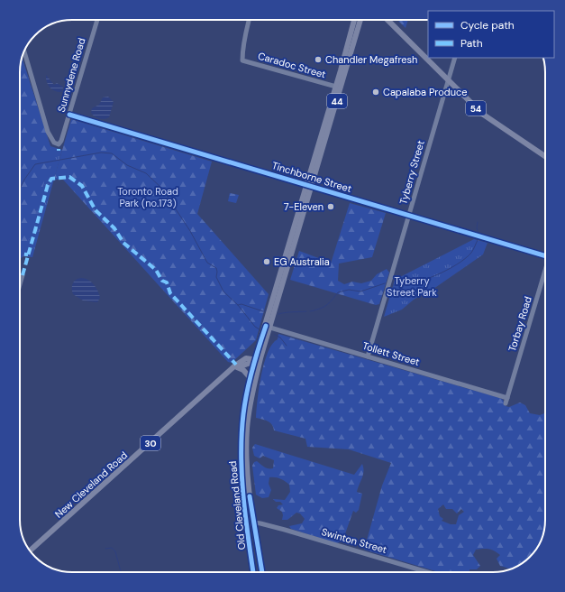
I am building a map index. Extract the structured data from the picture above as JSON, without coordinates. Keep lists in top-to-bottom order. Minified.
{"streets":{"main road":["44","54","30","New Cleveland Road","Old Cleveland Road"],"street":["Caradoc Street","Sunnydene Road","Tyberry Street","Tinchborne Street","Torbay Road","Tollett Street","Swinton Street"]},"crossings":[["Caradoc Street","Old Cleveland Road"],["Sunnydene Road","Tinchborne Street"],["54","Tyberry Street"],["Tyberry Street","Tinchborne Street"],["Tyberry Street","Tollett Street"],["Tinchborne Street","Old Cleveland Road"],["Torbay Road","Tollett Street"],["Tollett Street","Old Cleveland Road"],["New Cleveland Road","Old Cleveland Road"],["Old Cleveland Road","Swinton Street"]],"parks":["Toronto Road Park (no.173)","Tyberry Street Park"],"places":["Chandler Megafresh","Capalaba Produce","7-Eleven","EG Australia"],"legend":["Cycle path","Path"]}
